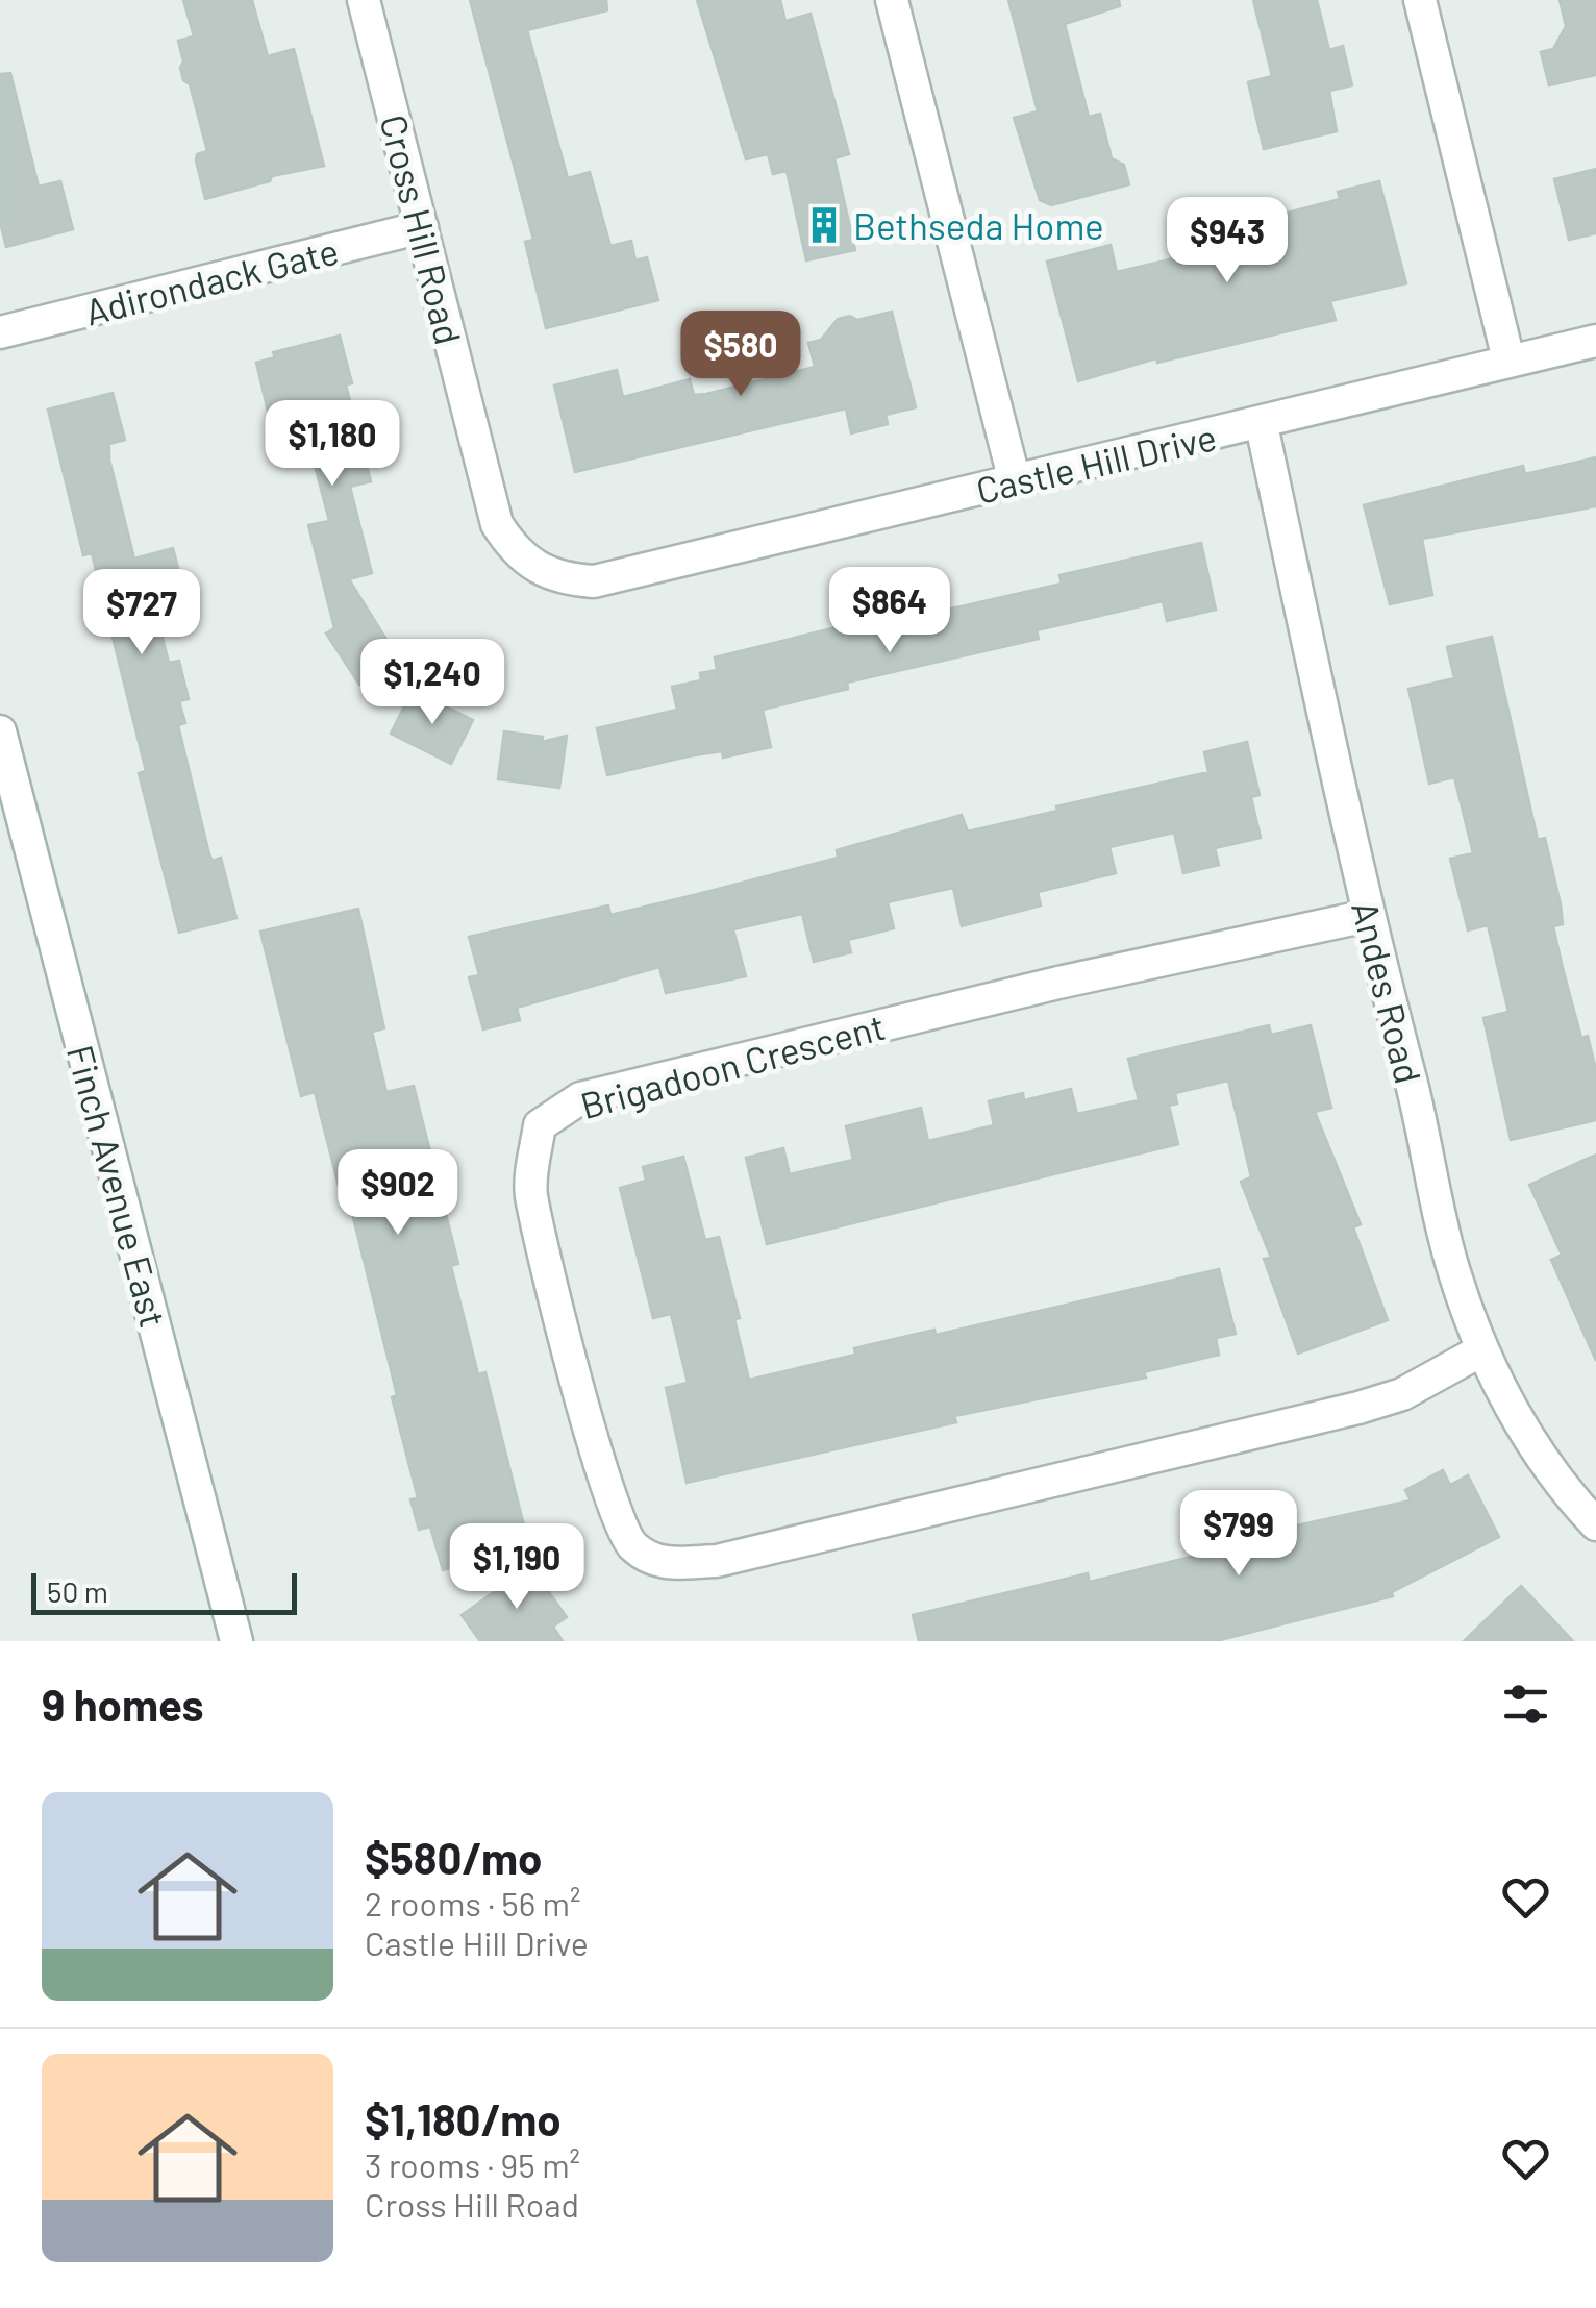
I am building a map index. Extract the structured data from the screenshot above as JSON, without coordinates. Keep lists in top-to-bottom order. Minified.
{"streets":{"street":["Cross Hill Road","Adirondack Gate","Castle Hill Drive","Andes Road","Brigadoon Crescent","Finch Avenue East"]},"crossings":[["Cross Hill Road","Adirondack Gate"],["Cross Hill Road","Castle Hill Drive"],["Castle Hill Drive","Andes Road"],["Andes Road","Brigadoon Crescent"]],"places":{"building":["Bethseda Home"]},"scale_bar":"50 m","page":{"price":["$943","$580","$1,180","$864","$727","$1,240","$902","$799","$1,190"],"scale":"50 m","heading":"9 homes","list":[{"name":"$580/mo","note":"2 rooms · 56 m² · Castle Hill Drive"},{"name":"$1,180/mo","note":"3 rooms · 95 m² · Cross Hill Road"}]}}
